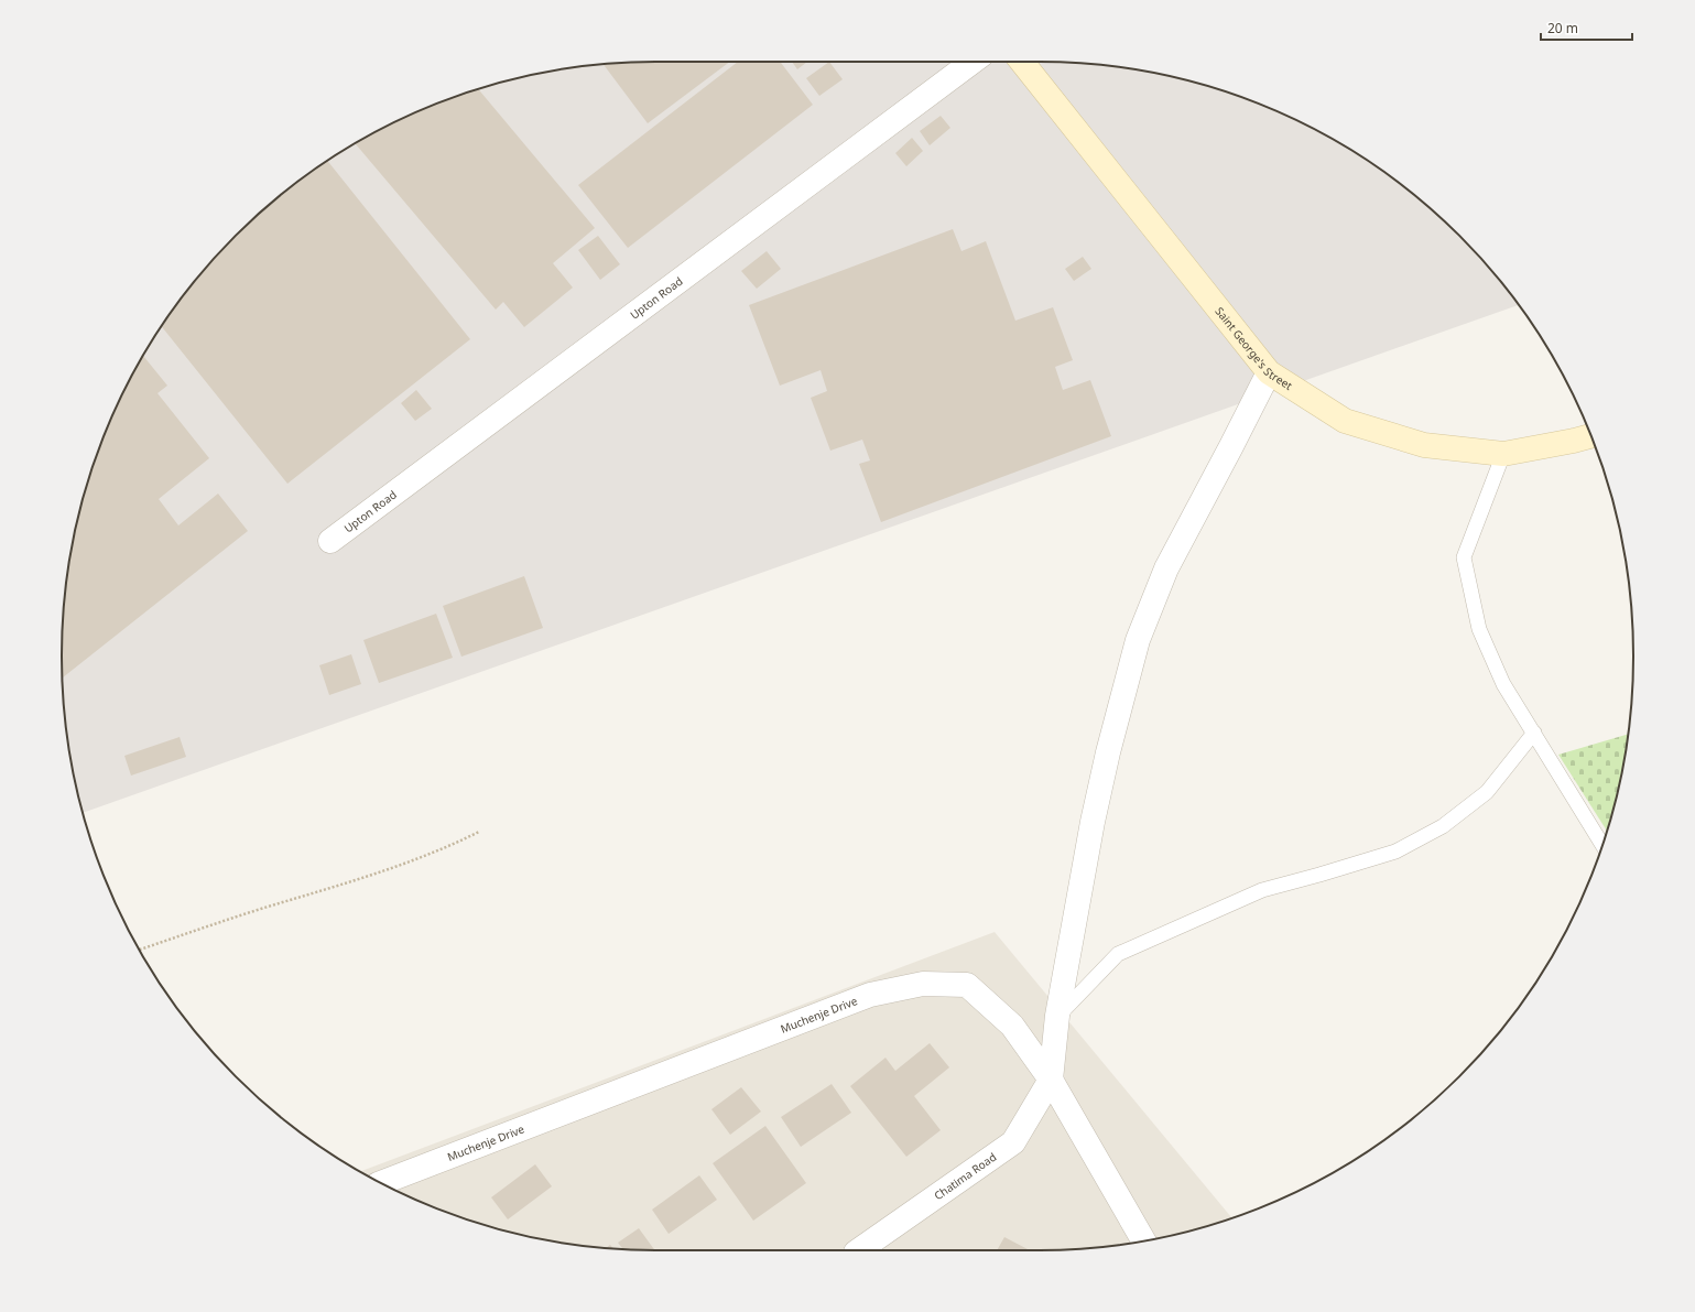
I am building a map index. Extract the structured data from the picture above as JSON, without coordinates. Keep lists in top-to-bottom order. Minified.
{"streets":{"main road":["Saint George's Street"],"street":["Upton Road","Muchenje Drive","Chatima Road"]},"crossings":[["Muchenje Drive","Chatima Road"]],"scale_bar":"20 m"}
